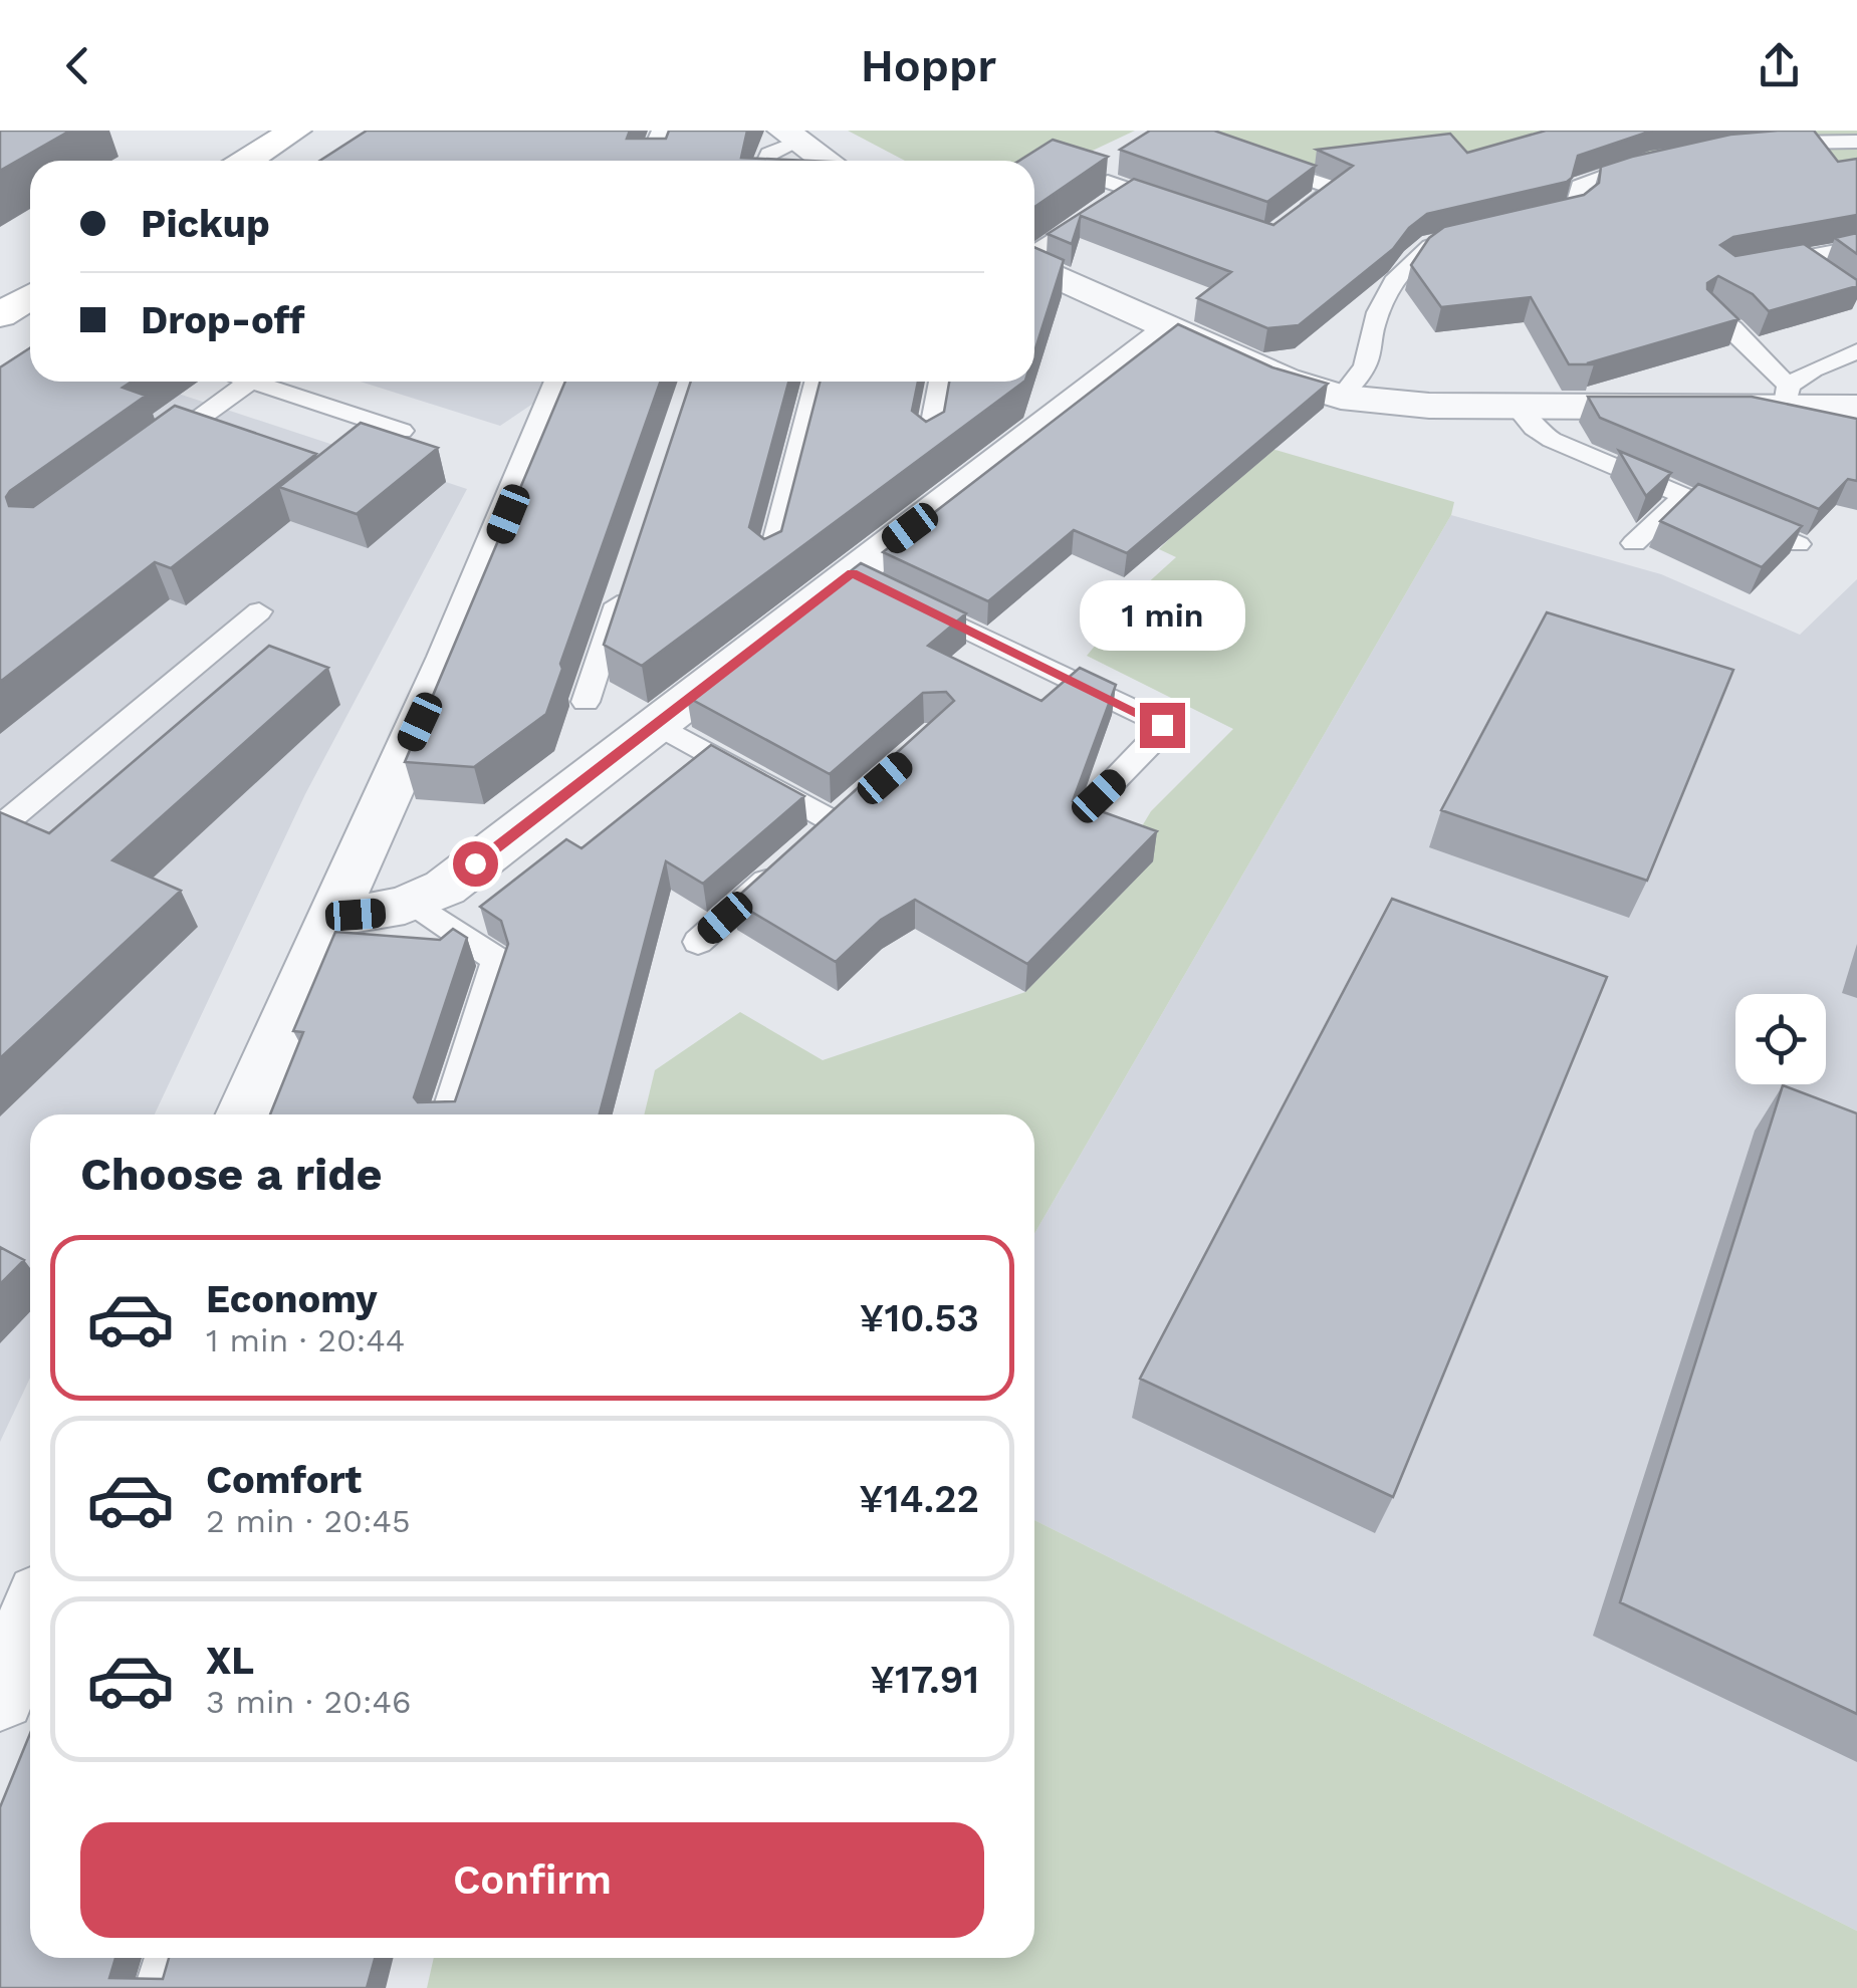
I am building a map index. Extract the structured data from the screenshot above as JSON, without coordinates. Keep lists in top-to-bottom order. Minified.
{"page":{"header":"Hoppr","banner":["Pickup","Drop-off"],"bubble":"1 min","heading":"Choose a ride","list":[{"name":"Economy","note":"1 min · 20:44","value":"¥10.53"},{"name":"Comfort","note":"2 min · 20:45","value":"¥14.22"},{"name":"XL","note":"3 min · 20:46","value":"¥17.91"}],"buttons":"Confirm"}}
